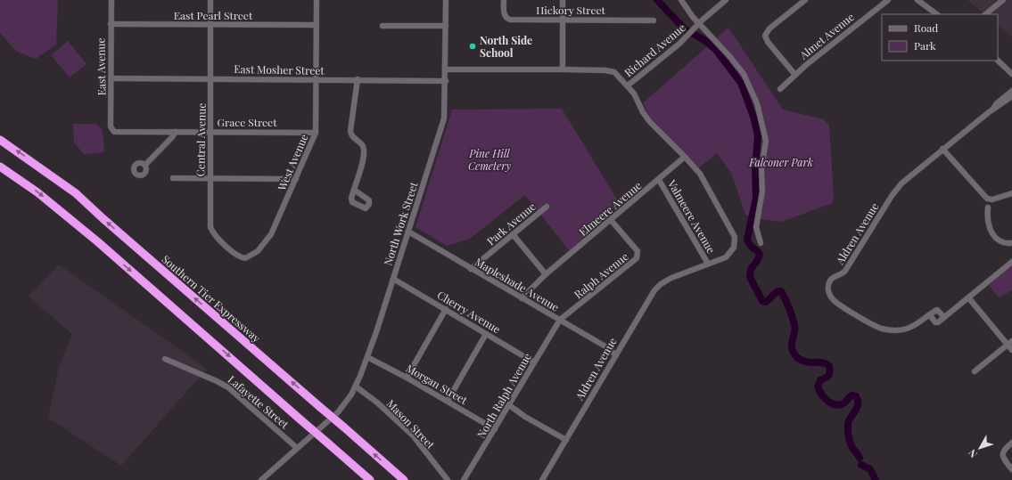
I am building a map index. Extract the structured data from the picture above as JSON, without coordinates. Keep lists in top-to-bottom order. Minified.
{"streets":{"highway":["Southern Tier Expressway"],"street":["Hickory Street","East Pearl Street","Almet Avenue","Richard Avenue","East Avenue","East Mosher Street","Grace Street","Central Avenue","West Avenue","Elmeere Avenue","Valmeere Avenue","North Work Street","Park Avenue","Aldren Avenue","Ralph Avenue","Mapleshade Avenue","Cherry Avenue","Morgan Street","North Ralph Avenue","Lafayette Street","Mason Street"]},"crossings":[["East Pearl Street","East Avenue"],["East Pearl Street","Central Avenue"],["East Pearl Street","West Avenue"],["East Avenue","East Mosher Street"],["East Avenue","Grace Street"],["East Mosher Street","Central Avenue"],["East Mosher Street","West Avenue"],["East Mosher Street","North Work Street"],["Grace Street","Central Avenue"],["Grace Street","West Avenue"],["Central Avenue","West Avenue"],["Elmeere Avenue","Valmeere Avenue"],["Elmeere Avenue","Aldren Avenue"],["Elmeere Avenue","Ralph Avenue"],["Elmeere Avenue","Mapleshade Avenue"],["Valmeere Avenue","Aldren Avenue"],["North Work Street","Mapleshade Avenue"],["North Work Street","Cherry Avenue"],["North Work Street","Morgan Street"],["North Work Street","Lafayette Street"],["North Work Street","Mason Street"],["Park Avenue","Mapleshade Avenue"],["Aldren Avenue","Mapleshade Avenue"],["Ralph Avenue","Mapleshade Avenue"],["Ralph Avenue","North Ralph Avenue"],["Mapleshade Avenue","North Ralph Avenue"],["Cherry Avenue","North Ralph Avenue"],["Morgan Street","North Ralph Avenue"]],"parks":["Pine Hill Cemetery","Falconer Park"],"places":["North Side School"],"legend":["Road","Park"],"north":"bottom left"}
